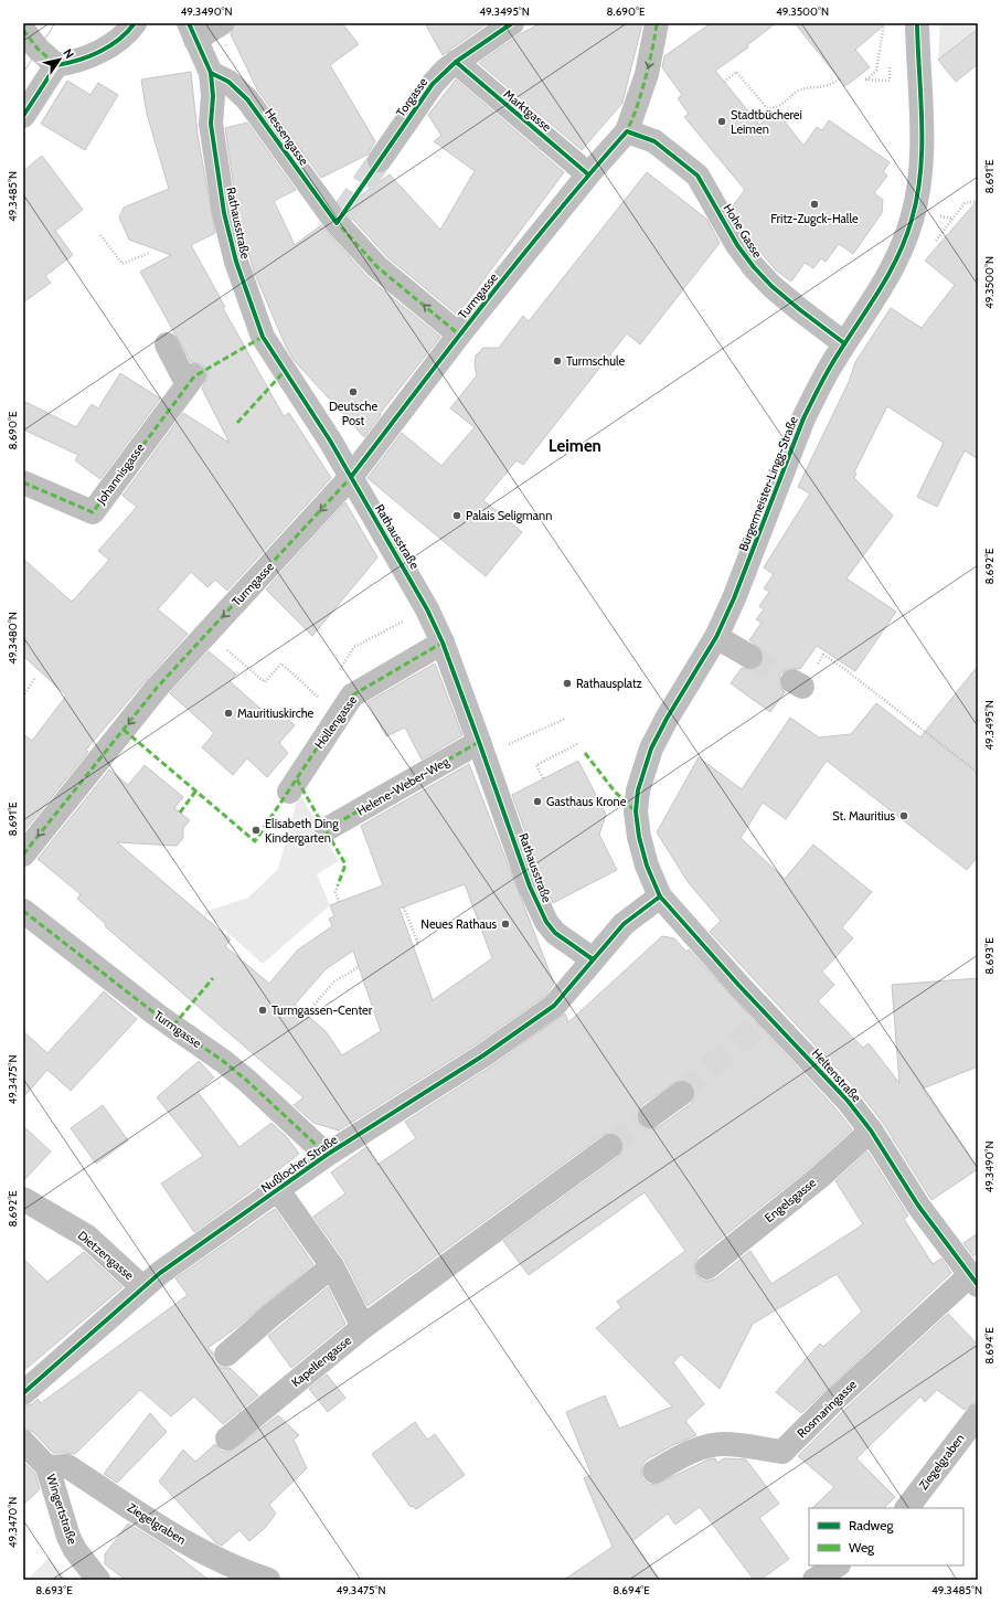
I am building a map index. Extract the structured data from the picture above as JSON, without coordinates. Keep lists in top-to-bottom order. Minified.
{"streets":{"street":["Torgasse","Marktgasse","Hessengasse","Rathausstraße","Hohe Gasse","Turmgasse","Johannisgasse","Bürgermeister-Lingg-Straße","Höllengasse","Helene-Weber-Weg","Heltenstraße","Nußlocher Straße","Engelsgasse","Dietzengasse","Kapellengasse","Rosmaringasse","Ziegelgraben","Wingertstraße"]},"crossings":[["Torgasse","Marktgasse"],["Marktgasse","Turmgasse"],["Hessengasse","Rathausstraße"],["Hessengasse","Turmgasse"],["Rathausstraße","Turmgasse"],["Rathausstraße","Höllengasse"],["Rathausstraße","Helene-Weber-Weg"],["Rathausstraße","Nußlocher Straße"],["Hohe Gasse","Turmgasse"],["Hohe Gasse","Bürgermeister-Lingg-Straße"],["Turmgasse","Nußlocher Straße"],["Bürgermeister-Lingg-Straße","Heltenstraße"],["Heltenstraße","Engelsgasse"],["Heltenstraße","Rosmaringasse"],["Nußlocher Straße","Dietzengasse"],["Nußlocher Straße","Kapellengasse"],["Ziegelgraben","Wingertstraße"]],"one_way":["Hessengasse","Turmgasse"],"districts":["Leimen"],"places":["Stadtbücherei Leimen","Fritz-Zugck-Halle","Turmschule","Deutsche Post","Palais Seligmann","Rathausplatz","Mauritiuskirche","Gasthaus Krone","St. Mauritius","Elisabeth Ding Kindergarten","Neues Rathaus","Turmgassen-Center"],"legend":["Radweg","Weg"],"north":"top right","coordinates":["49.3490°N","49.3495°N","8.690°E","49.3500°N","8.691°E","49.3485°N","8.692°E","49.3480°N","8.693°E","49.3475°N","8.694°E","49.3470°N"]}
